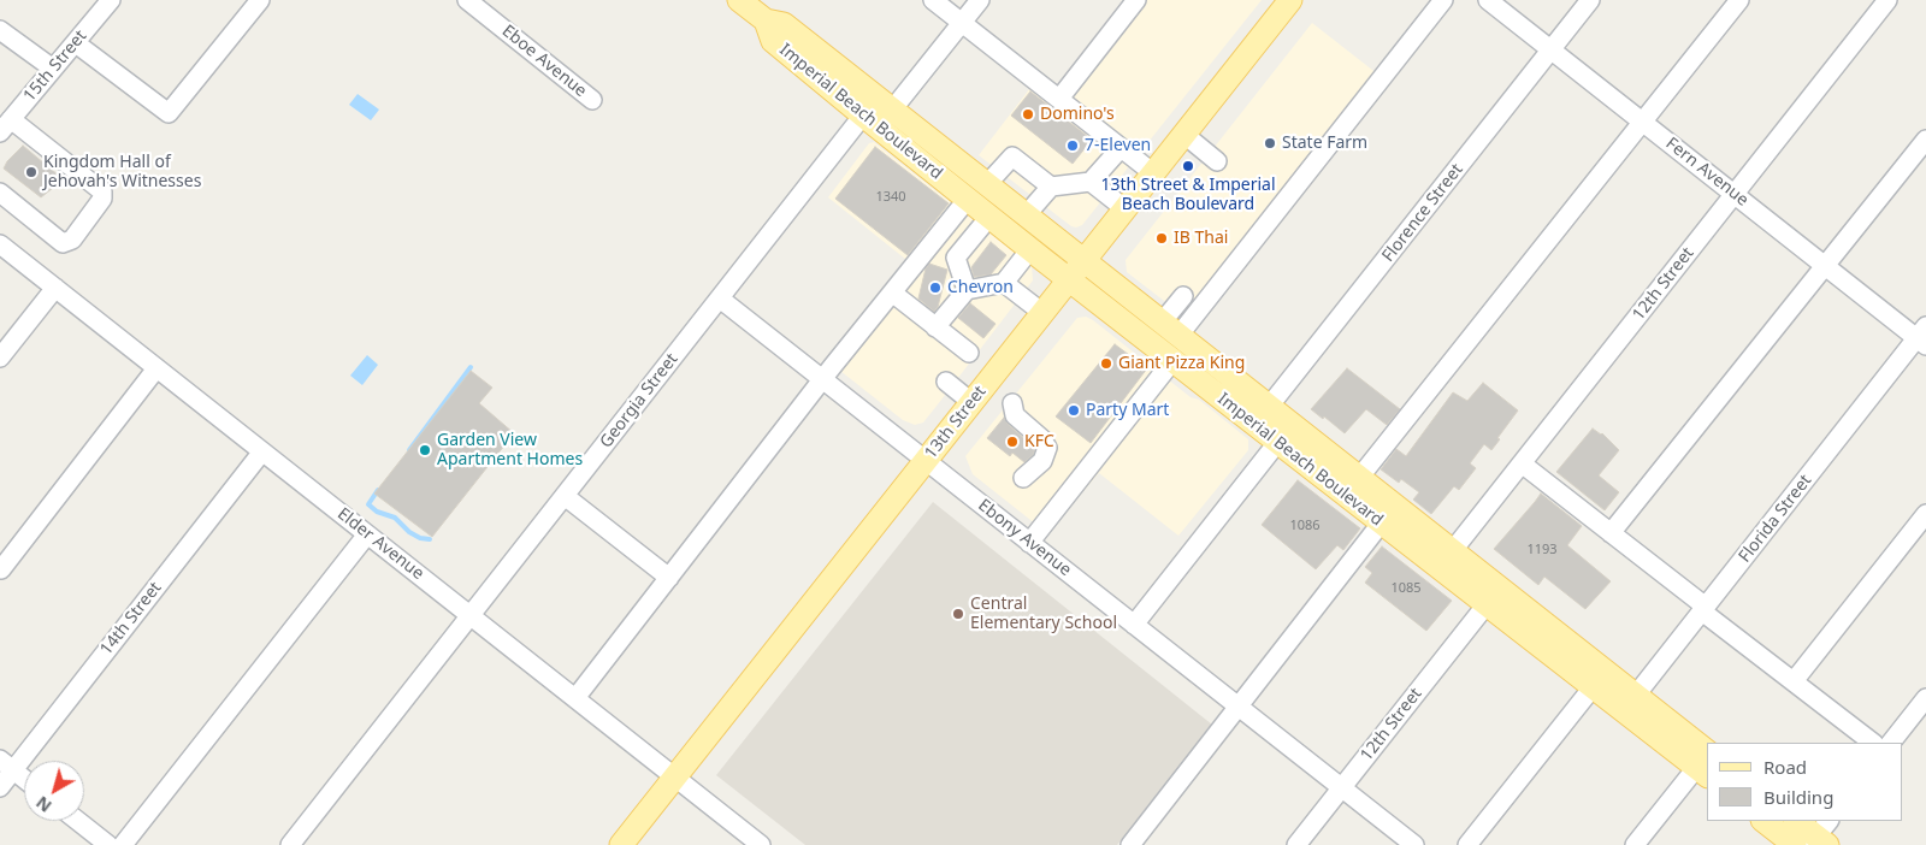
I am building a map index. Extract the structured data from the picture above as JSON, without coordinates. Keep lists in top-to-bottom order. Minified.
{"streets":{"main road":["Imperial Beach Boulevard","13th Street"],"street":["Eboe Avenue","15th Street","Fern Avenue","Florence Street","12th Street","Georgia Street","Florida Street","Ebony Avenue","Elder Avenue","14th Street"]},"crossings":[["Imperial Beach Boulevard","Florence Street"],["Imperial Beach Boulevard","12th Street"],["Imperial Beach Boulevard","Georgia Street"],["Imperial Beach Boulevard","13th Street"],["Imperial Beach Boulevard","Florida Street"],["Fern Avenue","Florence Street"],["Fern Avenue","12th Street"],["Fern Avenue","Florida Street"],["12th Street","Ebony Avenue"],["Georgia Street","Ebony Avenue"],["Georgia Street","Elder Avenue"],["13th Street","Ebony Avenue"],["13th Street","Elder Avenue"],["Elder Avenue","14th Street"]],"places":["Domino's","State Farm","7-Eleven","13th Street & Imperial Beach Boulevard","Kingdom Hall of Jehovah's Witnesses","IB Thai","Chevron","Giant Pizza King","Party Mart","KFC","Garden View Apartment Homes","Central Elementary School"],"house_numbers":["1340","1086","1193","1085"],"legend":["Road","Building"],"north":"bottom left"}
